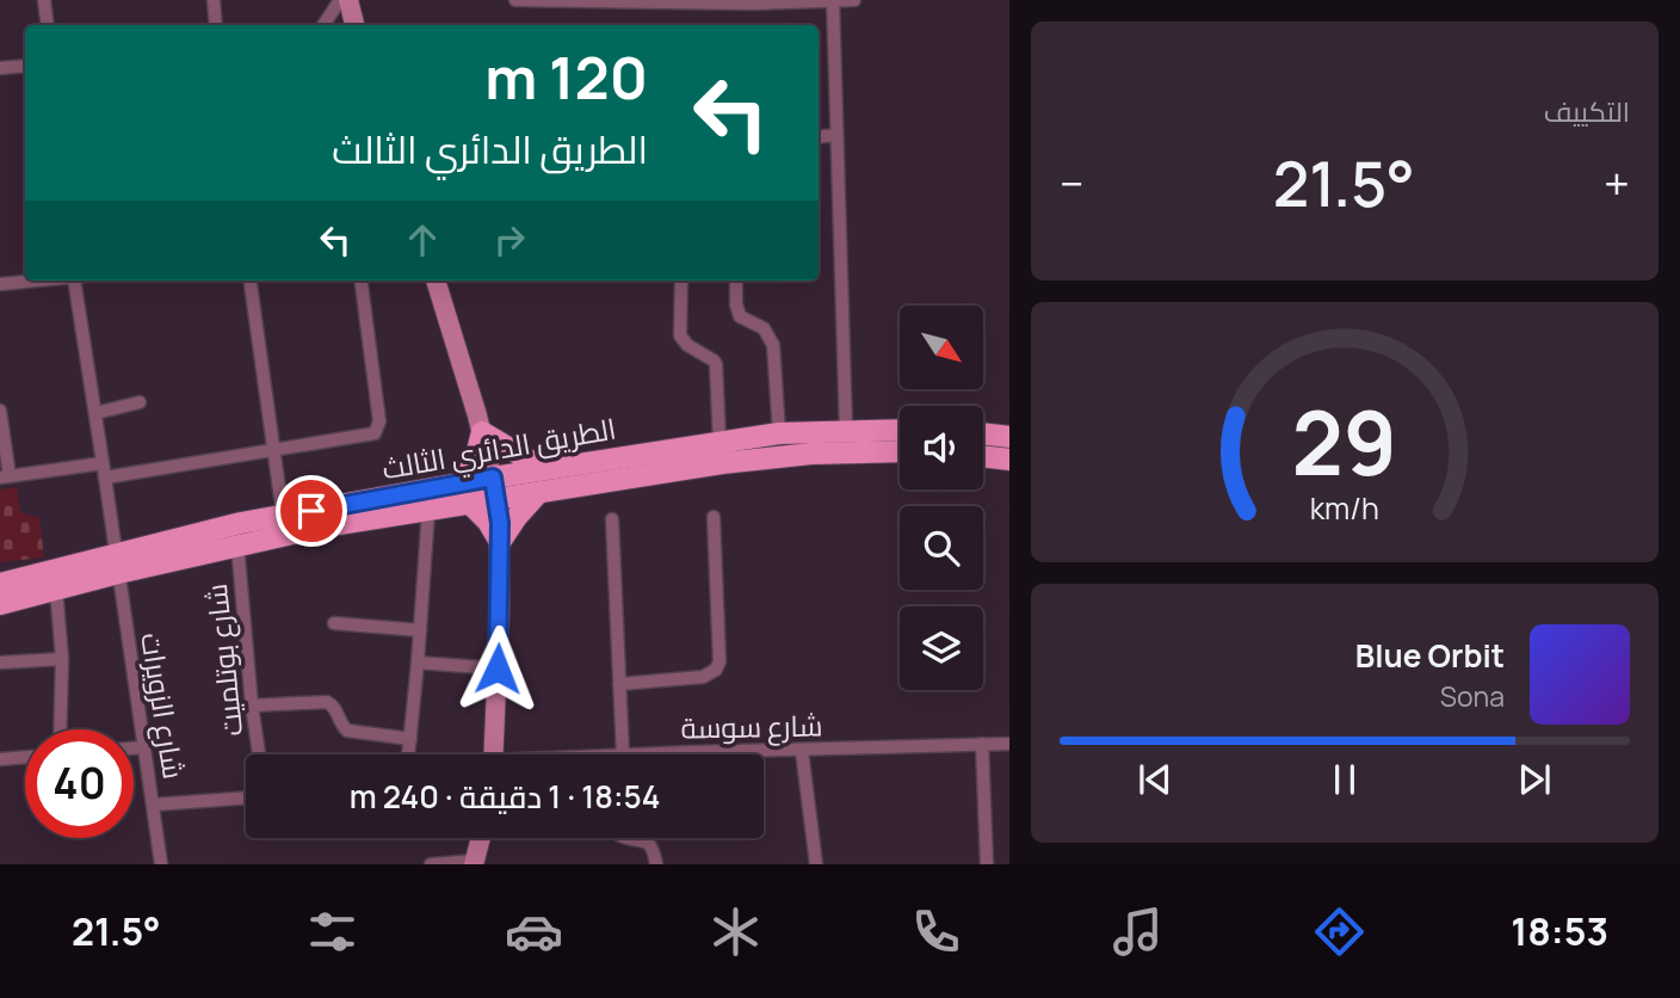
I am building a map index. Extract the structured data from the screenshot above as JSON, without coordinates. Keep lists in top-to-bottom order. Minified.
{"streets":{"main road":["الطريق الدائري الثالث"],"street":["شارع بوتلميت","شارع الزويرات","شارع سوسة"]},"crossings":[["الطريق الدائري الثالث","شارع بوتلميت"],["الطريق الدائري الثالث","شارع الزويرات"]],"north":"bottom right","page":{"tile":"التكييف","turn":["120 m","الطريق الدائري الثالث"],"heat":["−","21.5°","+"],"song":["Blue Orbit","Sona"],"limit":"40","trip":"18:54 · 1 دقيقة · 240 m","tabs":["18:53","21.5°"],"gauge":["29","km/h"]}}
